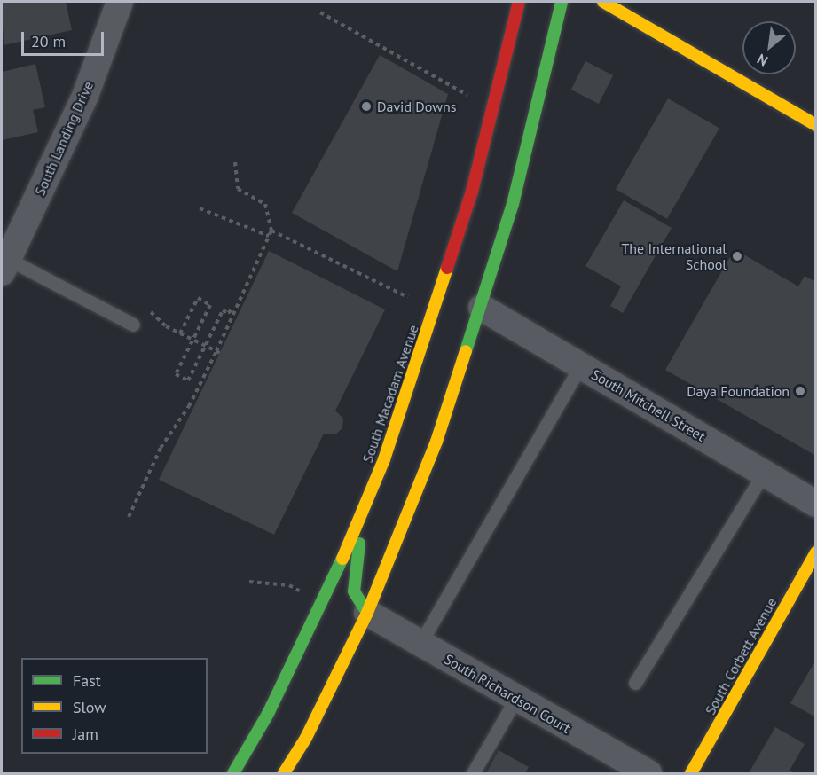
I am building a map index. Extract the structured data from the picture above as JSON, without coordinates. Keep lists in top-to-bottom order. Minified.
{"streets":{"main road":["South Macadam Avenue","South Corbett Avenue"],"street":["South Landing Drive","South Mitchell Street","South Richardson Court"]},"places":["David Downs","The International School","Daya Foundation"],"legend":["Fast","Slow","Jam"],"scale_bar":"20 m","north":"bottom left"}
